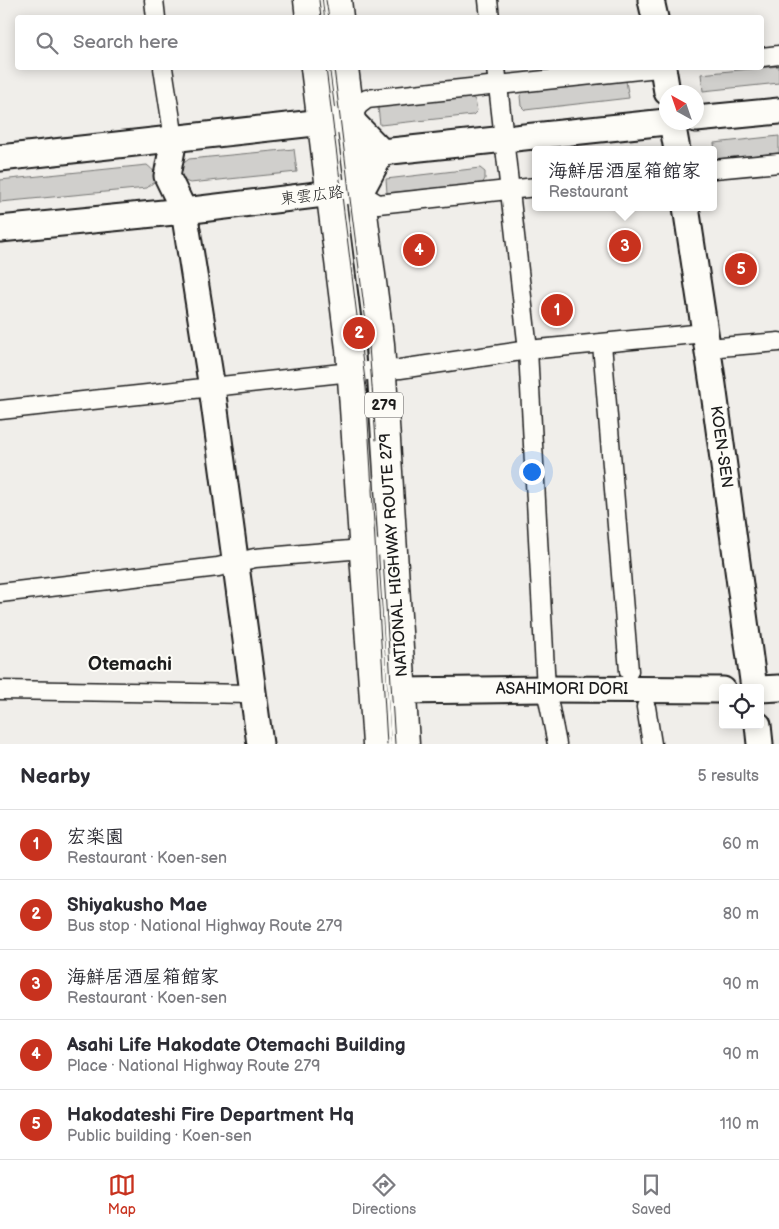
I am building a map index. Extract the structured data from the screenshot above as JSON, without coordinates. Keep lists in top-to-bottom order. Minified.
{"streets":{"highway":["279","NATIONAL HIGHWAY ROUTE 279"],"street":["東雲広路","KOEN-SEN","ASAHIMORI DORI"]},"crossings":[["東雲広路","NATIONAL HIGHWAY ROUTE 279"],["NATIONAL HIGHWAY ROUTE 279","ASAHIMORI DORI"]],"districts":["Otemachi"],"north":"top left","page":{"search":"Search here","popup":["海鮮居酒屋箱館家","Restaurant"],"pins":["3","4","5","1","2"],"heading":["Nearby","5 results"],"list":[{"mark":"1","name":"宏楽園","note":"Restaurant · Koen-sen","value":"60 m"},{"mark":"2","name":"Shiyakusho Mae","note":"Bus stop · National Highway Route 279","value":"80 m"},{"mark":"3","name":"海鮮居酒屋箱館家","note":"Restaurant · Koen-sen","value":"90 m"},{"mark":"4","name":"Asahi Life Hakodate Otemachi Building","note":"Place · National Highway Route 279","value":"90 m"},{"mark":"5","name":"Hakodateshi Fire Department Hq","note":"Public building · Koen-sen","value":"110 m"}],"nav":["Map","Directions","Saved"]}}
